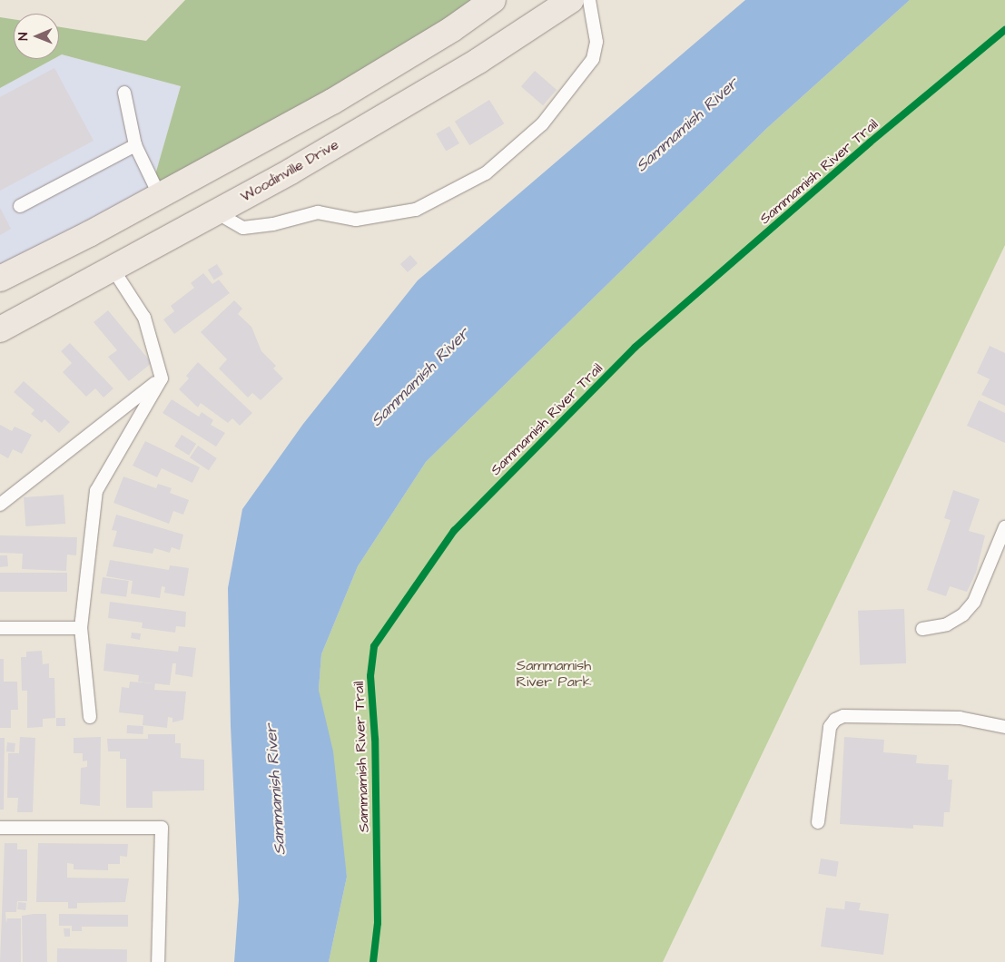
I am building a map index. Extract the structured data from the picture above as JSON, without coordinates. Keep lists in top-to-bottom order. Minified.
{"streets":{"main road":["Woodinville Drive"],"cycle path":["Sammamish River Trail"]},"water":["Sammamish River"],"parks":["Sammamish River Park"],"north":"left"}
